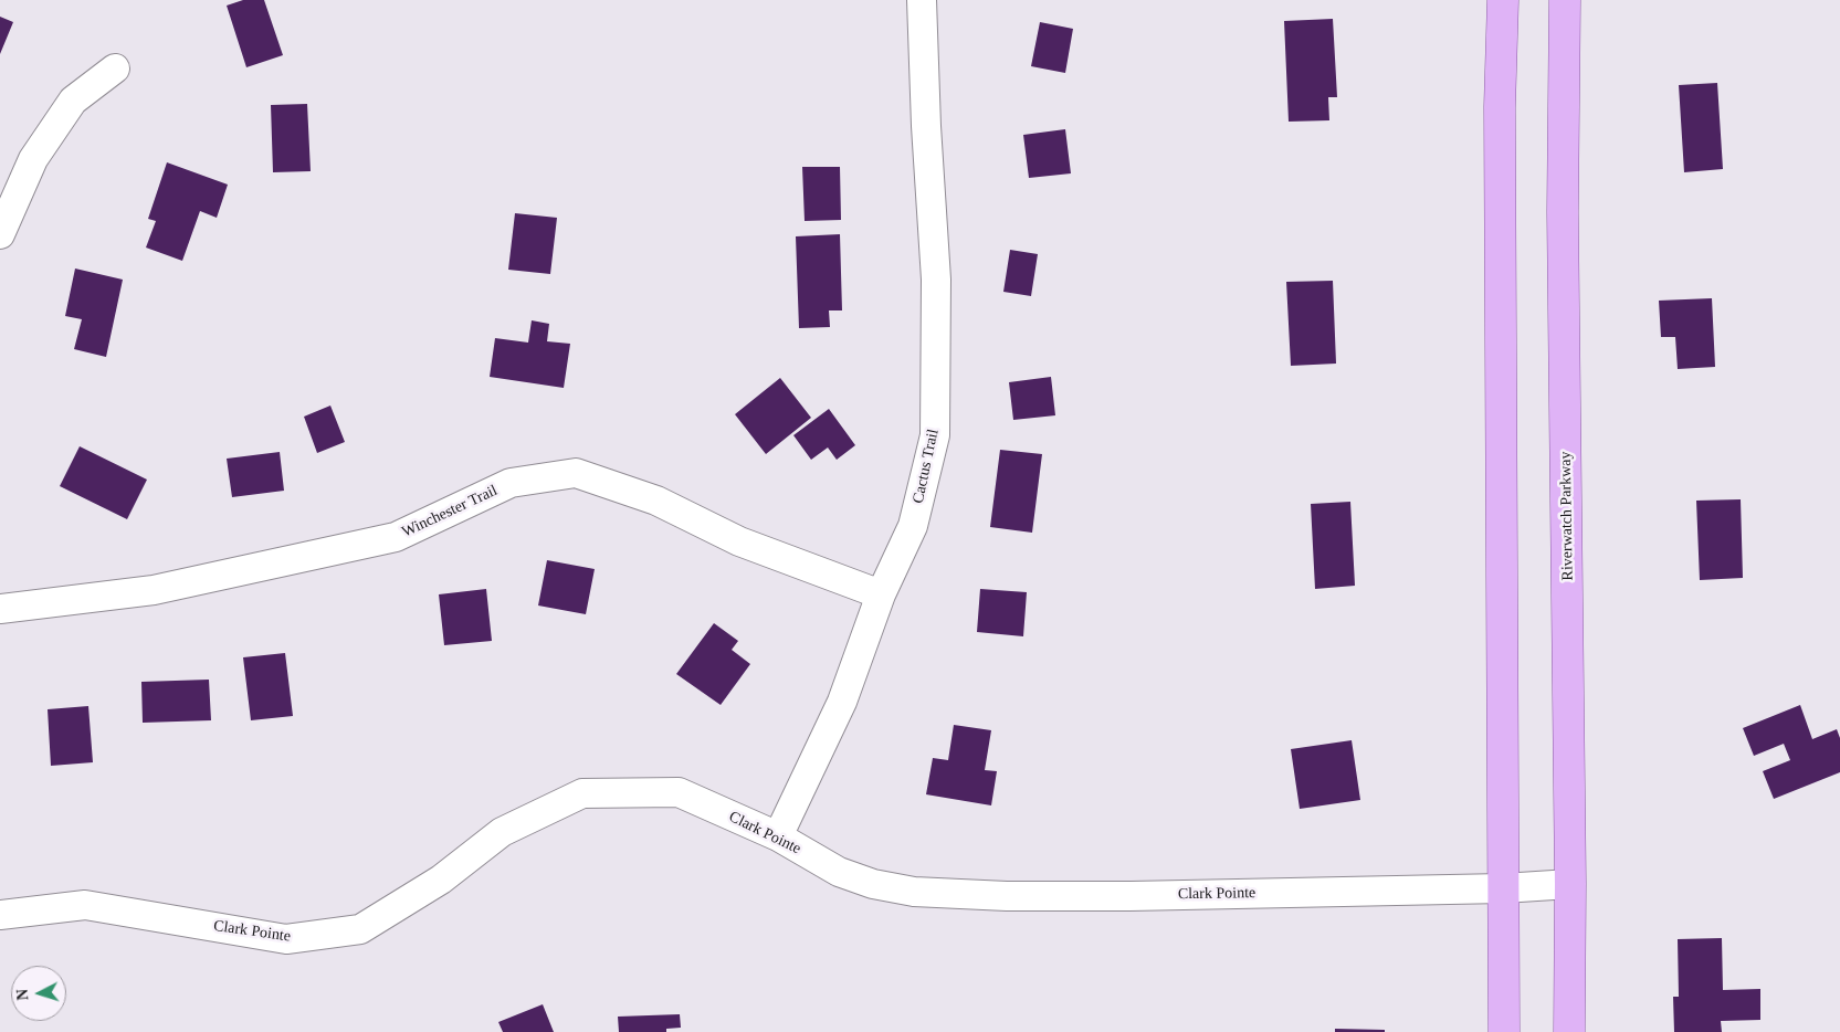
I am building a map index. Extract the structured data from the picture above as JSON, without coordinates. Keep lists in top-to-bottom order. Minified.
{"streets":{"main road":["Riverwatch Parkway"],"street":["Cactus Trail","Winchester Trail","Clark Pointe"]},"crossings":[["Cactus Trail","Winchester Trail"],["Cactus Trail","Clark Pointe"],["Riverwatch Parkway","Clark Pointe"]],"north":"left"}
